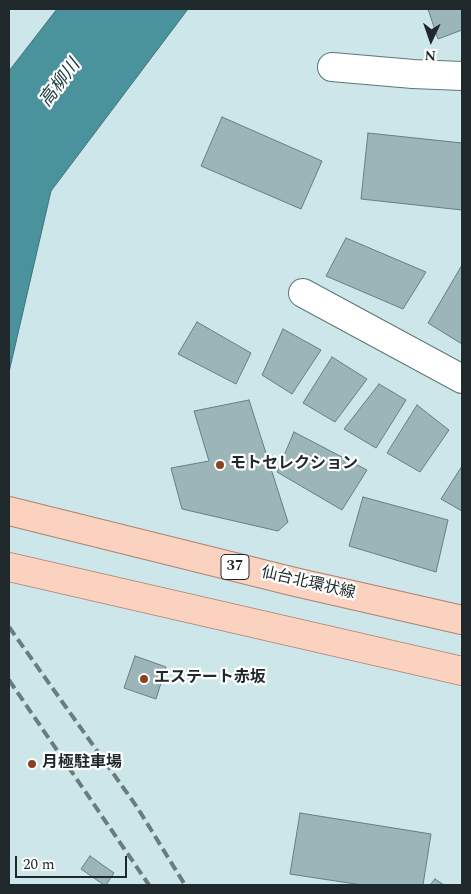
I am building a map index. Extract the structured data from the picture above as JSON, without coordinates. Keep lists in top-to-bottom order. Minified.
{"streets":{"main road":["37","仙台北環状線"]},"water":["高柳川"],"places":["モトセレクション","エステート赤坂","月極駐車場"],"scale_bar":"20 m","north":"bottom"}
